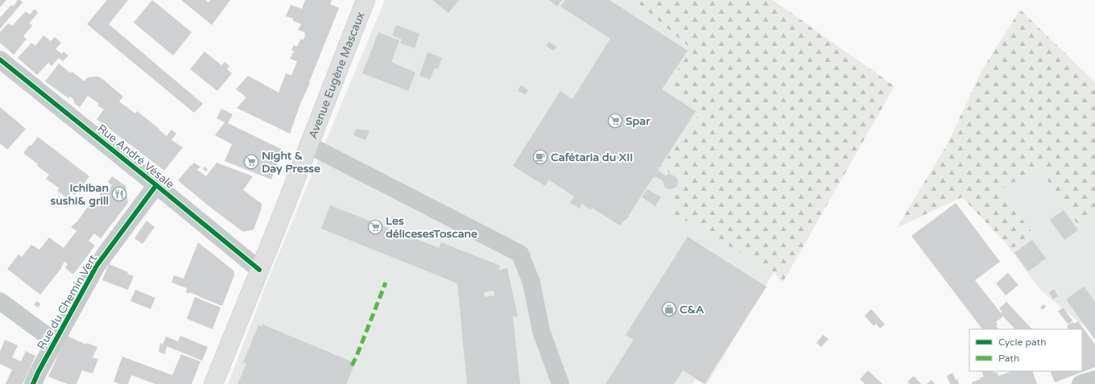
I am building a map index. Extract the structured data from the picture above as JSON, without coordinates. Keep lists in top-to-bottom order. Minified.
{"streets":{"main road":["Avenue Eugène Mascaux"],"street":["Rue André Vésale","Rue du Chemin Vert"]},"crossings":[["Avenue Eugène Mascaux","Rue André Vésale"],["Rue André Vésale","Rue du Chemin Vert"]],"places":{"supermarket":["Spar","Night & Day Presse","Les délicesesToscane"],"cafe":["Cafétaria du XII"],"restaurant":["Ichiban sushi& grill"],"shop":["C&A"]},"legend":["Cycle path","Path"]}
